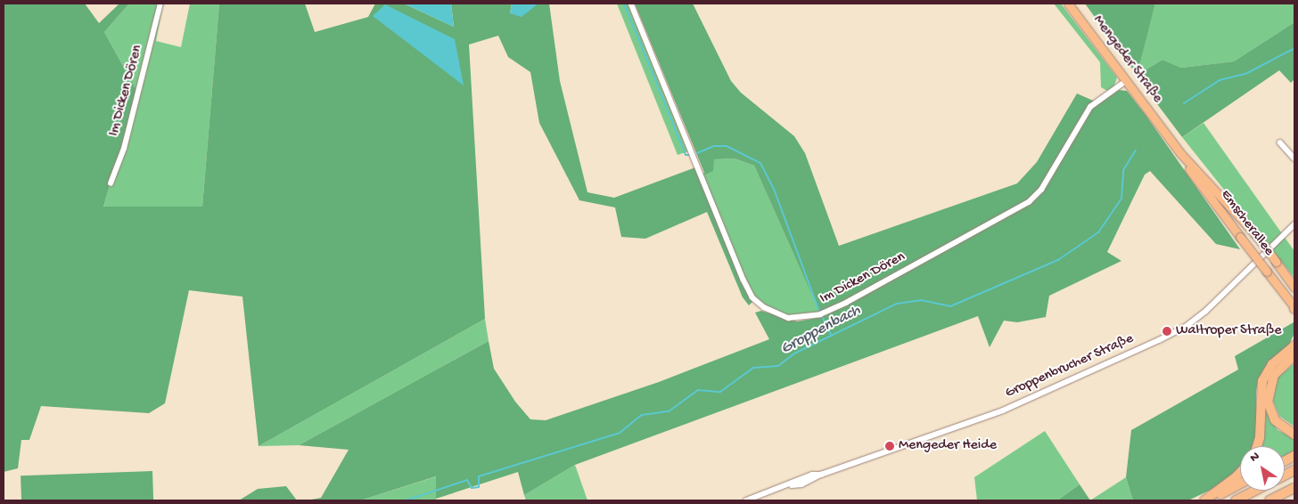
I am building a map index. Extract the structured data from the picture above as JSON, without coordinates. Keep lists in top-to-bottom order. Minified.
{"streets":{"main road":["Mengeder Straße","Emscherallee"],"street":["Im Dicken Dören","Groppenbrucher Straße"]},"crossings":[["Mengeder Straße","Im Dicken Dören"],["Mengeder Straße","Emscherallee"]],"water":["Groppenbach"],"places":["Waltroper Straße","Mengeder Heide"],"north":"top left"}
